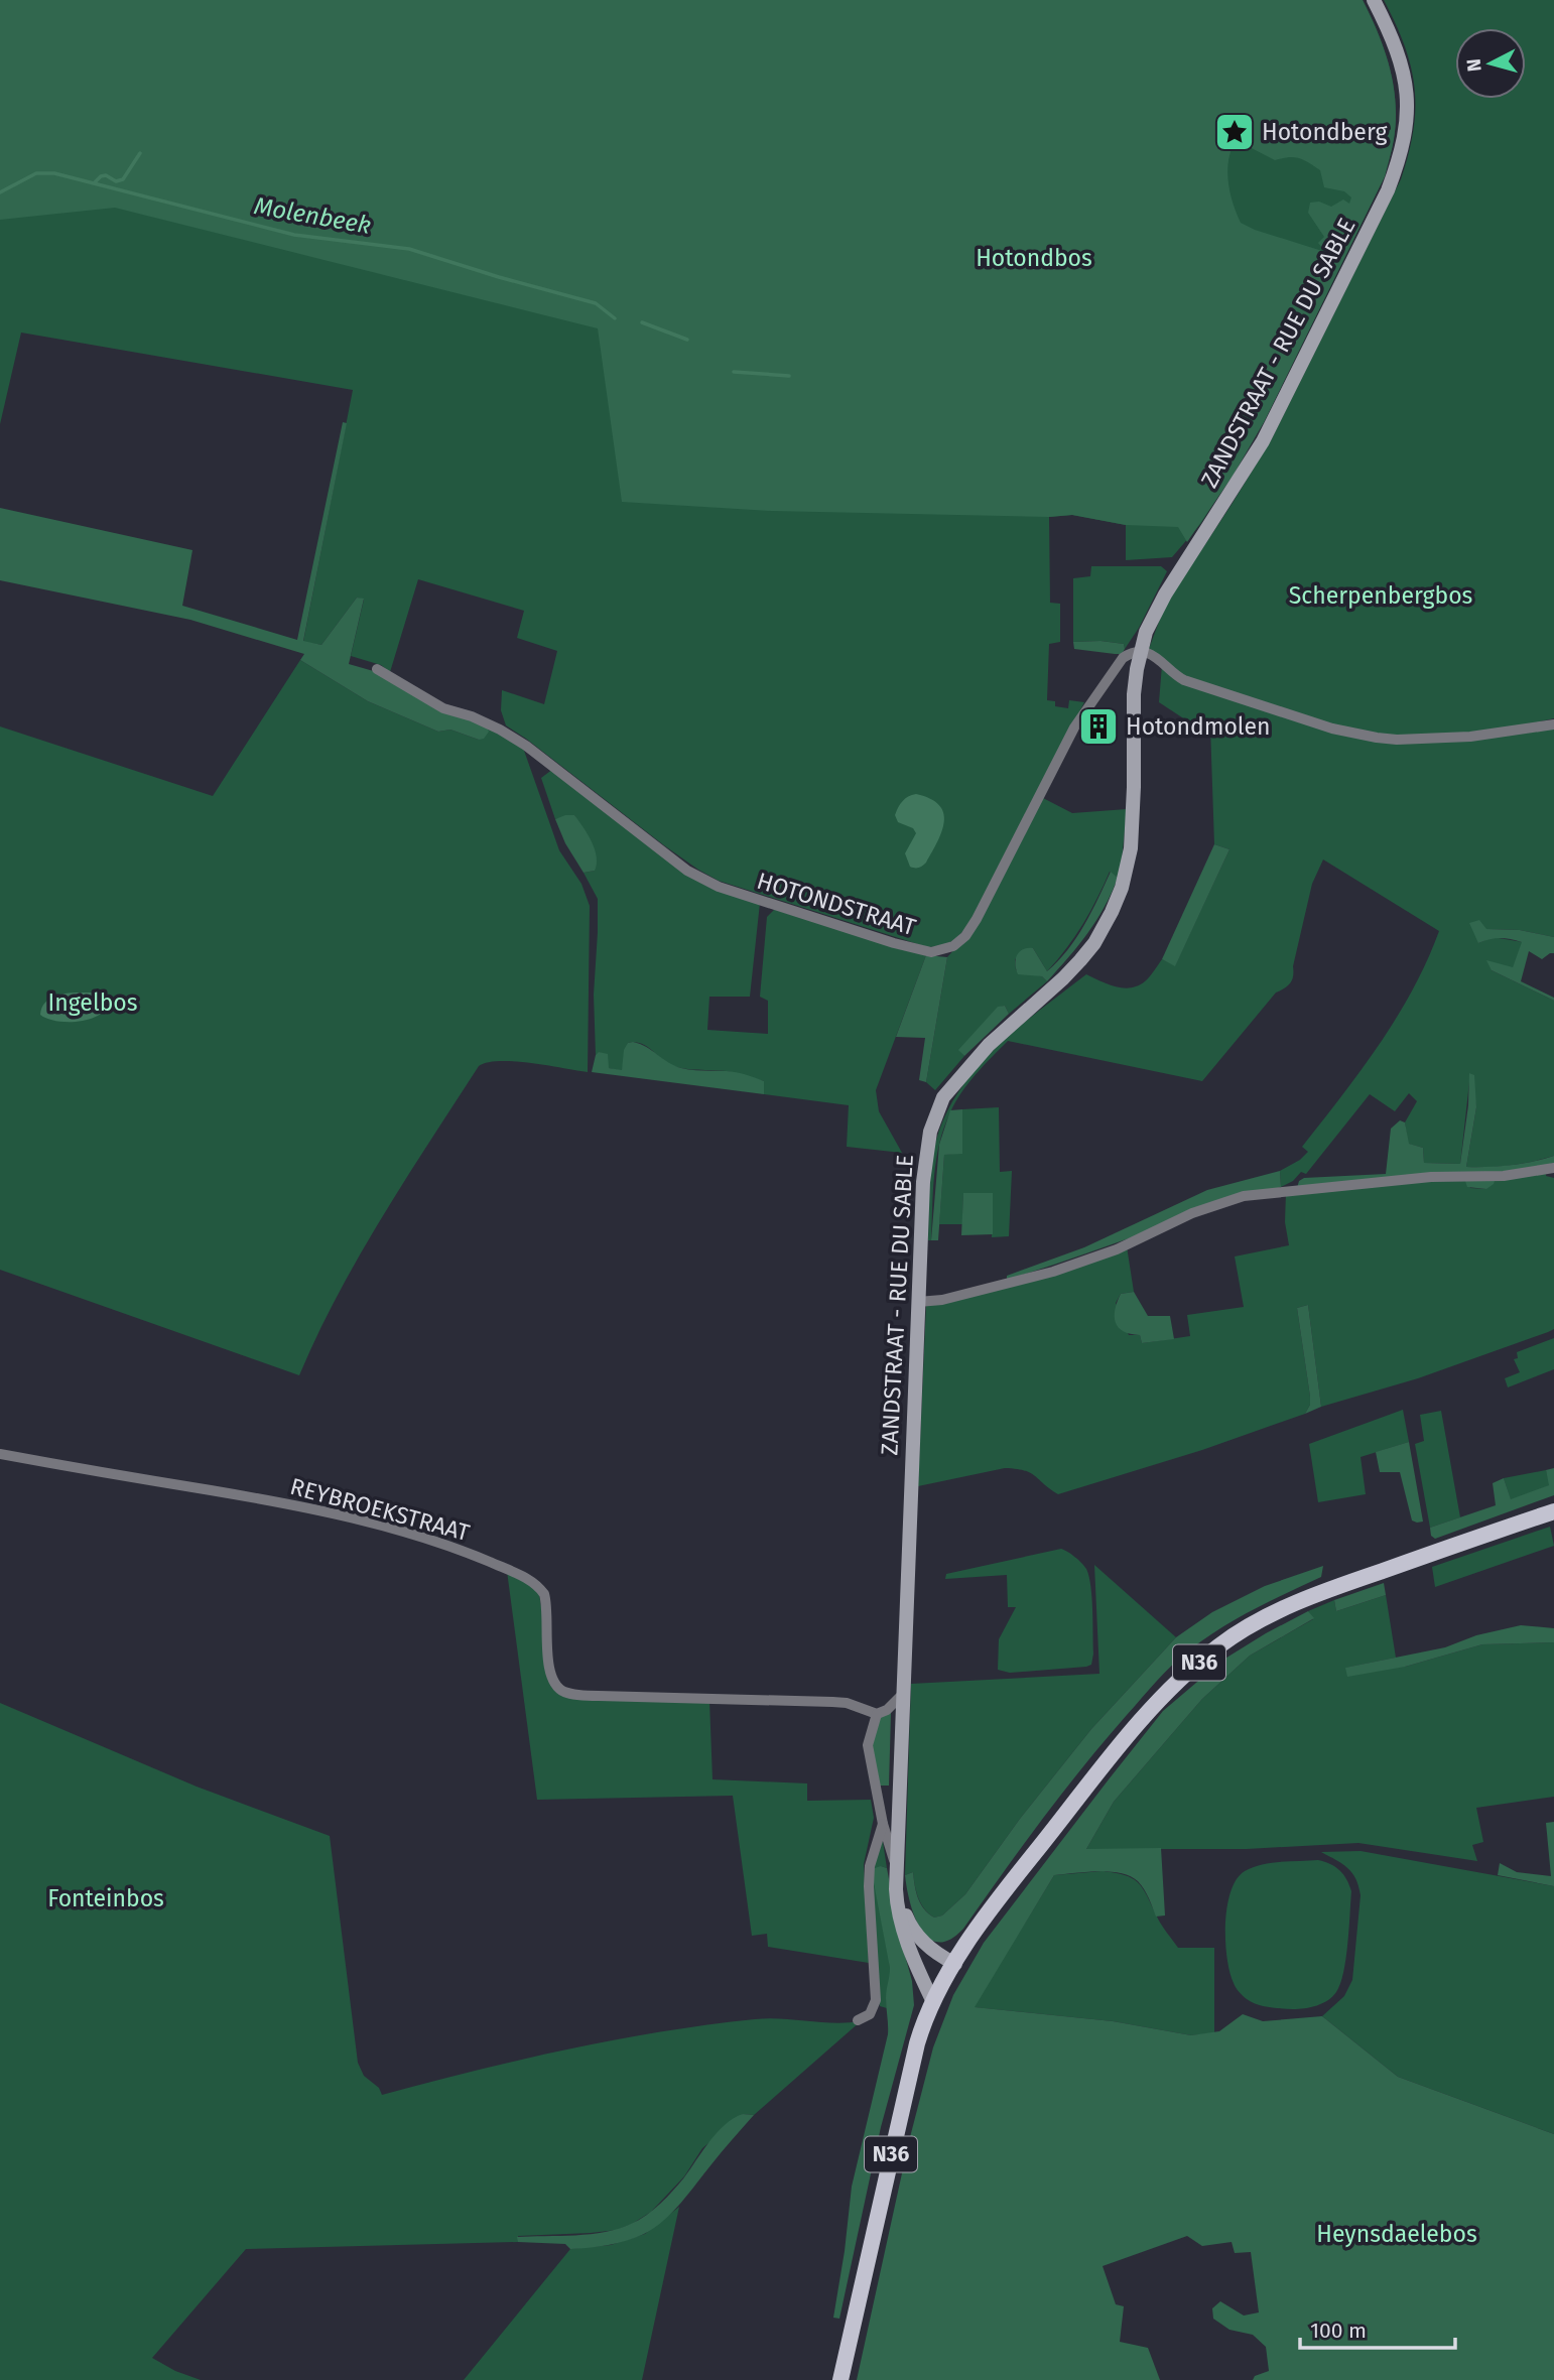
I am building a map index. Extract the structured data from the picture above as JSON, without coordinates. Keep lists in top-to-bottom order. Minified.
{"streets":{"main road":["ZANDSTRAAT - RUE DU SABLE","N36"],"street":["HOTONDSTRAAT","REYBROEKSTRAAT"]},"crossings":[["ZANDSTRAAT - RUE DU SABLE","HOTONDSTRAAT"],["ZANDSTRAAT - RUE DU SABLE","N36"]],"water":["Molenbeek"],"parks":["Hotondbos","Scherpenbergbos","Ingelbos","Fonteinbos","Heynsdaelebos"],"places":{"place":["Hotondberg"],"building":["Hotondmolen"]},"scale_bar":"100 m","north":"left"}
